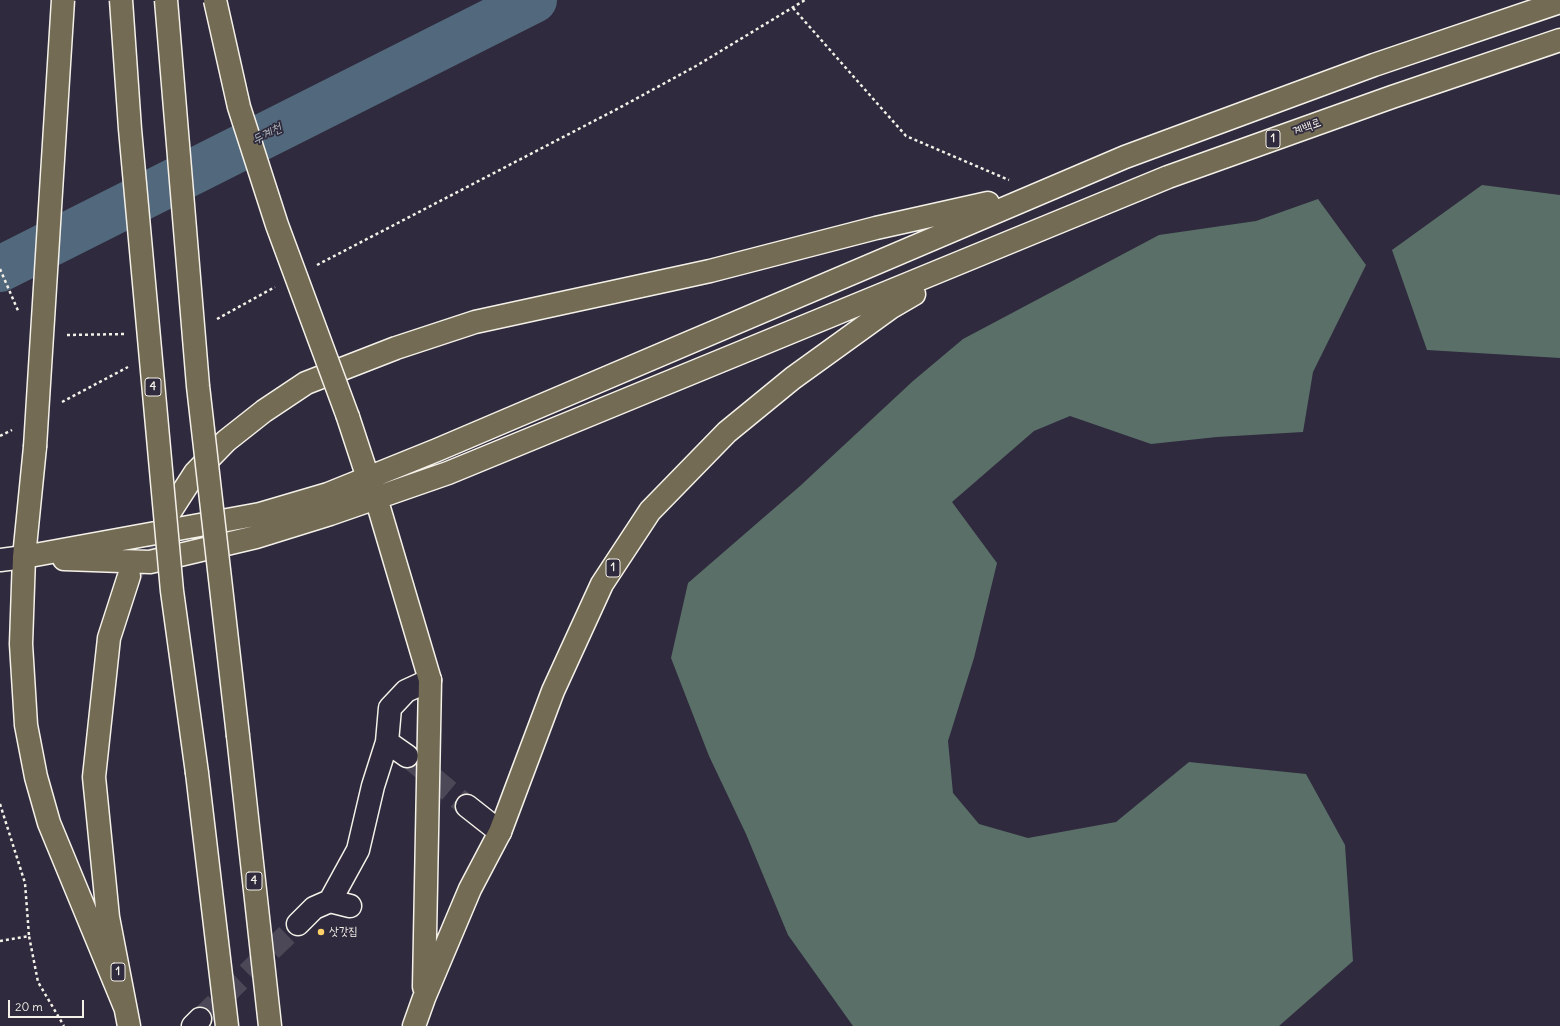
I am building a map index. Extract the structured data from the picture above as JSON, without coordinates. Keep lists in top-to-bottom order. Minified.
{"streets":{"main road":["계백로","1","4"]},"crossings":[["계백로","1"]],"water":["두계천"],"places":["삿갓집"],"scale_bar":"20 m"}
